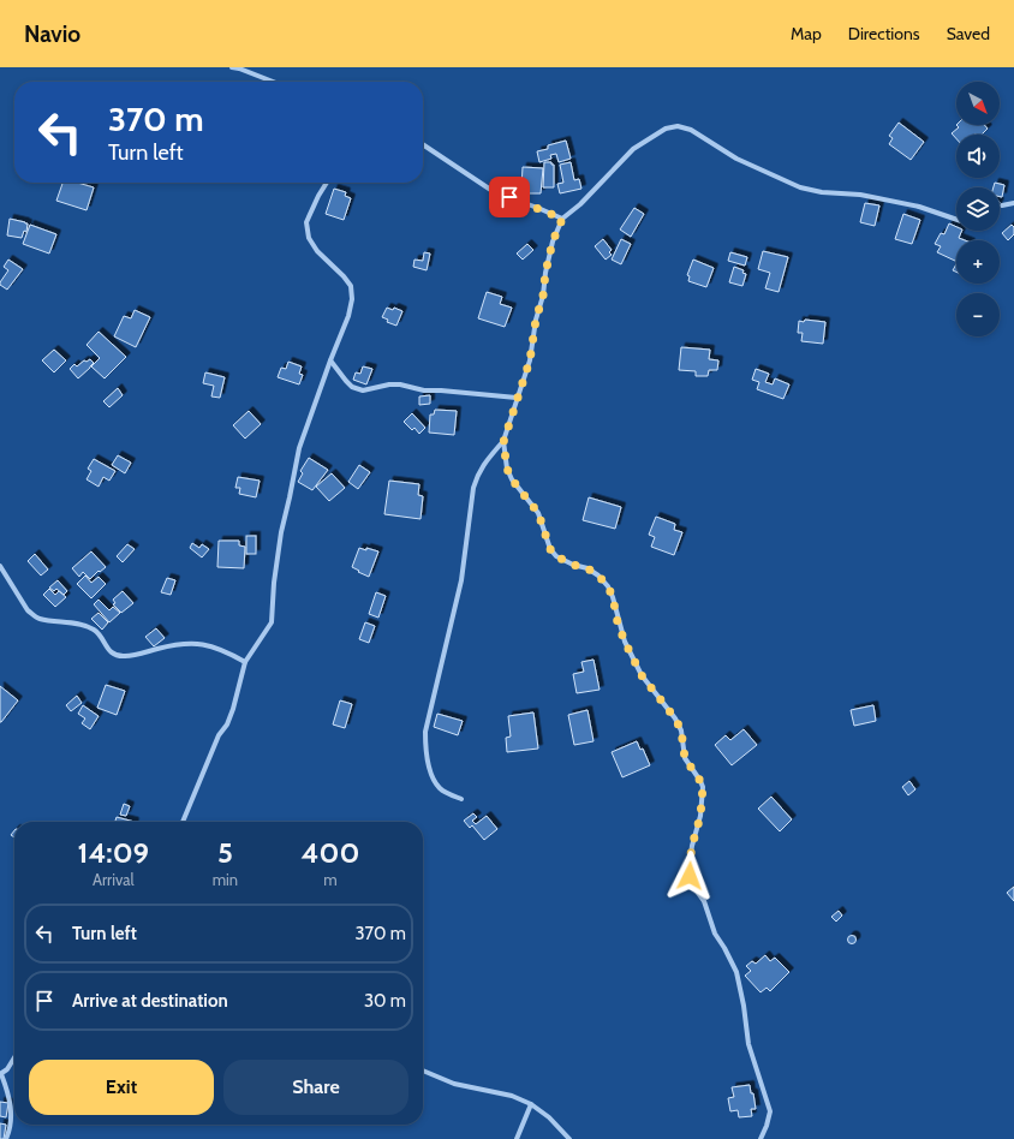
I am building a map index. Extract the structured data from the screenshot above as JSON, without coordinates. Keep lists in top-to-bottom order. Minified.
{"north":"bottom right","page":{"header":"Navio","nav":["Map","Directions","Saved"],"map_buttons":["+","−"],"turn":["370 m","Turn left"],"eta":["14:09","Arrival","5","min","400","m"],"list":[{"name":"Turn left","value":"370 m"},{"name":"Arrive at destination","value":"30 m"}],"buttons":["Exit","Share"]}}
